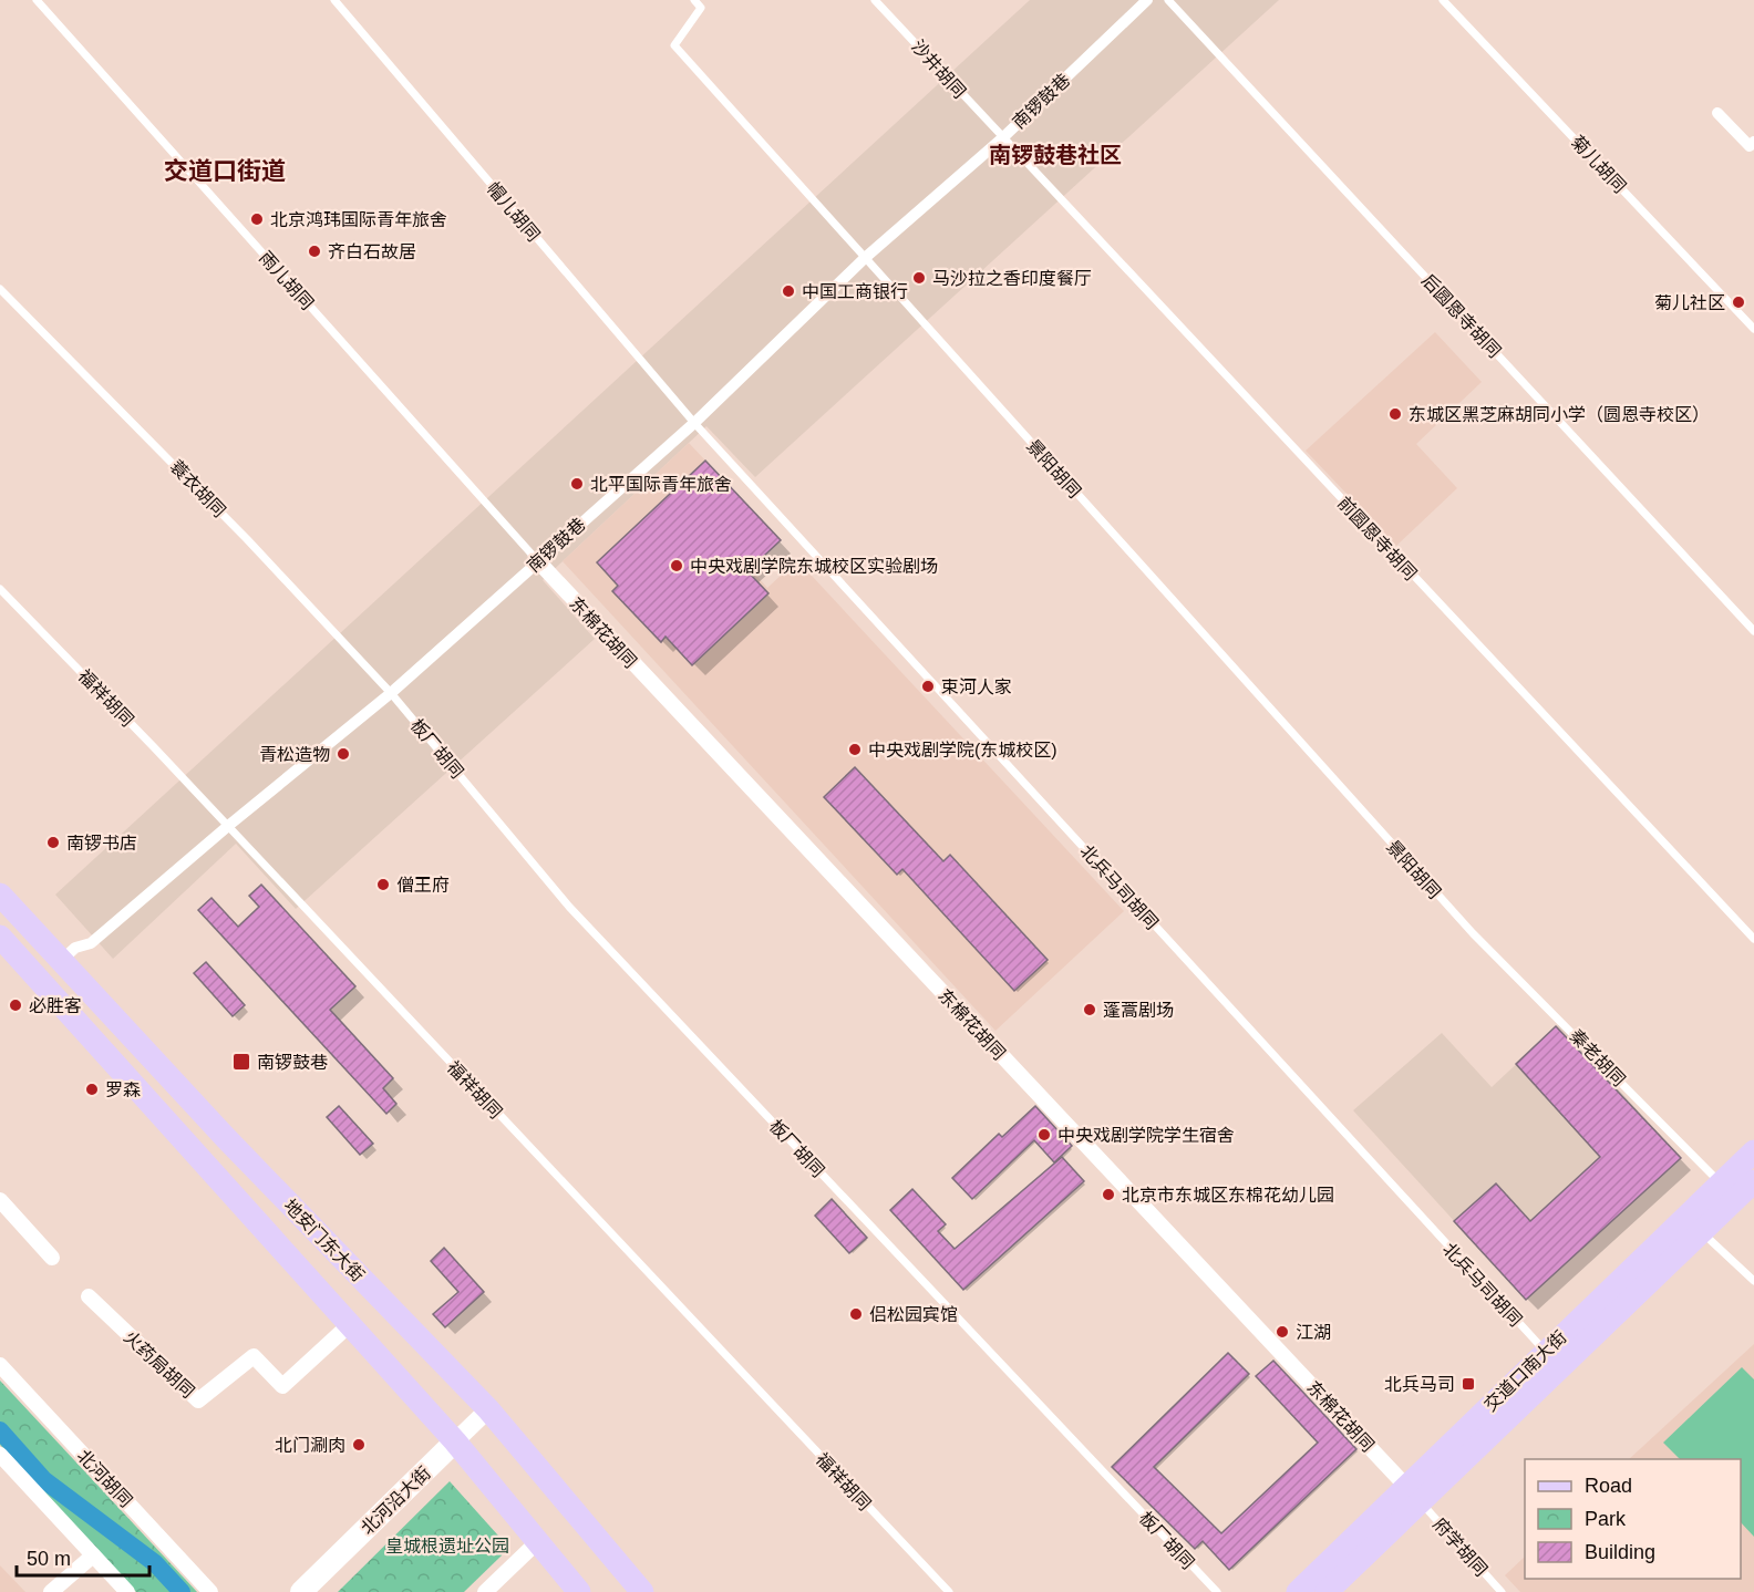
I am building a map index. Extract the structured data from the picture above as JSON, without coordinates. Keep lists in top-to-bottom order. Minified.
{"streets":{"main road":["地安门东大街","交道口南大街","北河沿大街"],"street":["南锣鼓巷","东棉花胡同","火药局胡同","北河胡同"],"lane":["沙井胡同","菊儿胡同","帽儿胡同","雨儿胡同","后圆恩寺胡同","景阳胡同","蓑衣胡同","前圆恩寺胡同","福祥胡同","板厂胡同","北兵马司胡同","秦老胡同","府学胡同"]},"crossings":[["沙井胡同","南锣鼓巷"],["沙井胡同","前圆恩寺胡同"],["南锣鼓巷","帽儿胡同"],["南锣鼓巷","雨儿胡同"],["南锣鼓巷","景阳胡同"],["南锣鼓巷","蓑衣胡同"],["南锣鼓巷","前圆恩寺胡同"],["南锣鼓巷","东棉花胡同"],["南锣鼓巷","福祥胡同"],["南锣鼓巷","板厂胡同"],["南锣鼓巷","北兵马司胡同"],["南锣鼓巷","地安门东大街"],["帽儿胡同","北兵马司胡同"],["雨儿胡同","东棉花胡同"],["景阳胡同","秦老胡同"],["蓑衣胡同","板厂胡同"],["东棉花胡同","交道口南大街"],["东棉花胡同","府学胡同"],["北兵马司胡同","交道口南大街"],["秦老胡同","交道口南大街"],["地安门东大街","火药局胡同"],["地安门东大街","北河沿大街"],["交道口南大街","府学胡同"]],"districts":["南锣鼓巷社区","交道口街道"],"parks":["皇城根遗址公园"],"places":{"other":["北京鸿玮国际青年旅舍","齐白石故居","马沙拉之香印度餐厅","中国工商银行","菊儿社区","东城区黑芝麻胡同小学（圆恩寺校区）","北平国际青年旅舍","中央戏剧学院东城校区实验剧场","束河人家","中央戏剧学院(东城校区)","青松造物","南锣书店","僧王府","必胜客","蓬蒿剧场","罗森","中央戏剧学院学生宿舍","北京市东城区东棉花幼儿园","侣松园宾馆","江湖","北门涮肉"],"transit":["南锣鼓巷","北兵马司"]},"legend":["Road","Park","Building"],"scale_bar":"50 m"}
